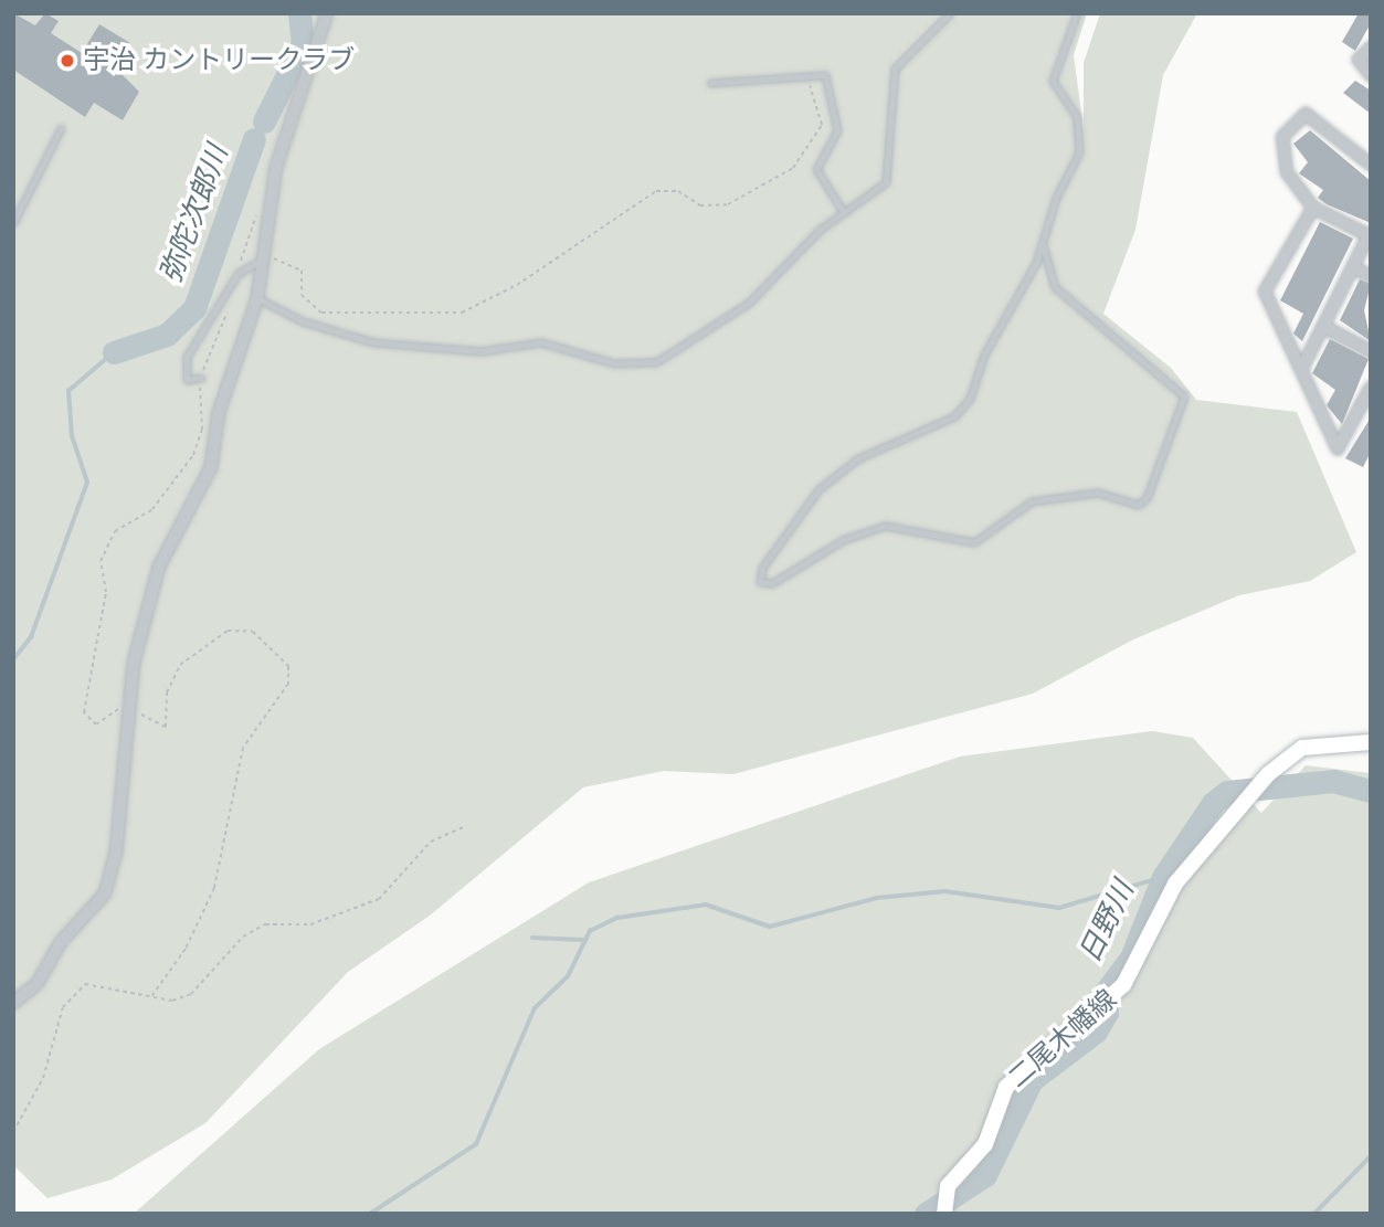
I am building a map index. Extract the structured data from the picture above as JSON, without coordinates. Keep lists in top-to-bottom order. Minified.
{"streets":{"main road":["二尾木幡線"]},"water":["弥陀次郎川","日野川"],"places":["宇治 カントリークラブ"]}
